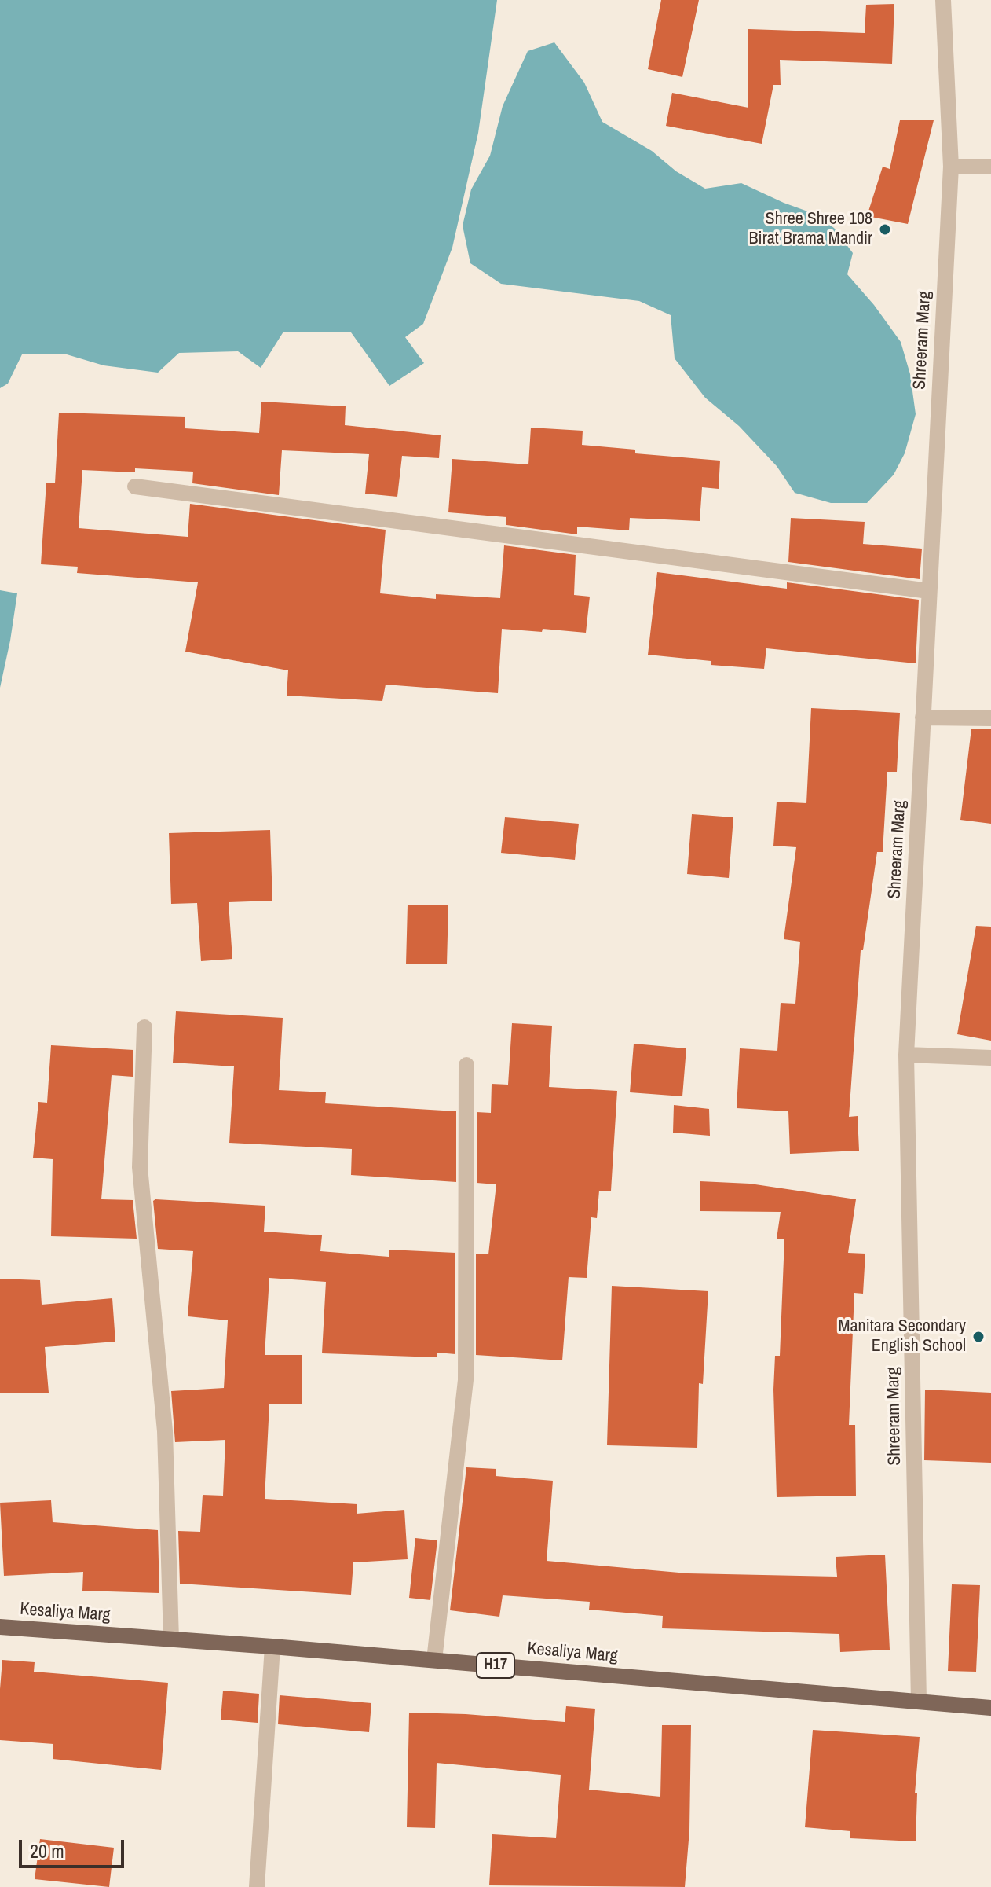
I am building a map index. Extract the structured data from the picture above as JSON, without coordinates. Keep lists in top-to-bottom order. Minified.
{"streets":{"main road":["Kesaliya Marg","H17"],"street":["Shreeram Marg"]},"crossings":[["Shreeram Marg","Kesaliya Marg"]],"places":["Shree Shree 108 Birat Brama Mandir","Manitara Secondary English School"],"scale_bar":"20 m"}
